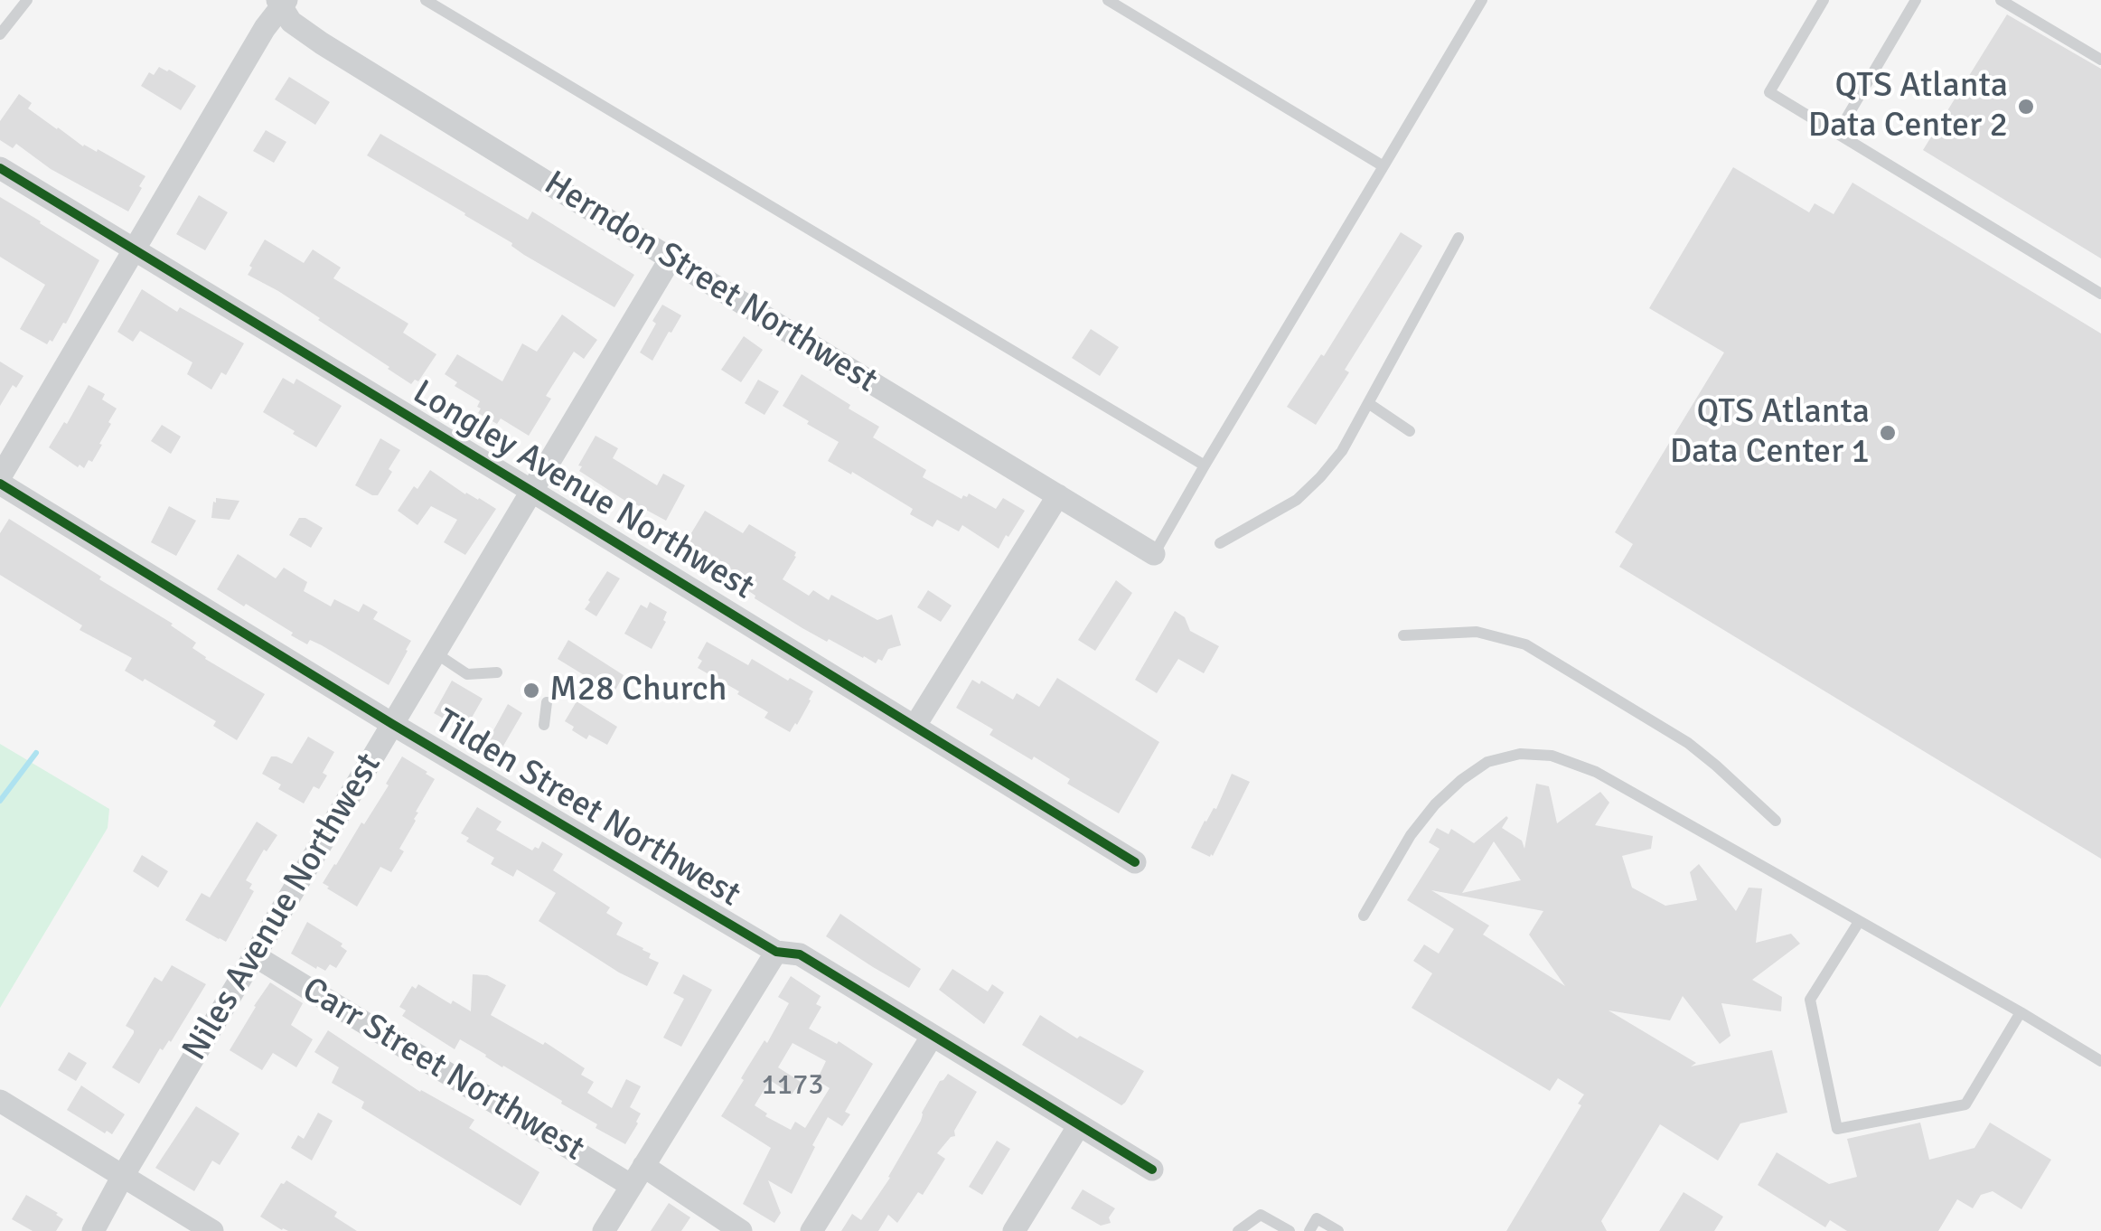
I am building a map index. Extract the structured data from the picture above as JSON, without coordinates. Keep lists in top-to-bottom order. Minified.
{"streets":{"street":["Herndon Street Northwest","Longley Avenue Northwest","Tilden Street Northwest","Niles Avenue Northwest","Carr Street Northwest"]},"crossings":[["Herndon Street Northwest","Niles Avenue Northwest"],["Longley Avenue Northwest","Niles Avenue Northwest"],["Tilden Street Northwest","Niles Avenue Northwest"],["Niles Avenue Northwest","Carr Street Northwest"]],"places":["QTS Atlanta Data Center 2","QTS Atlanta Data Center 1","M28 Church"],"house_numbers":["1173"]}
